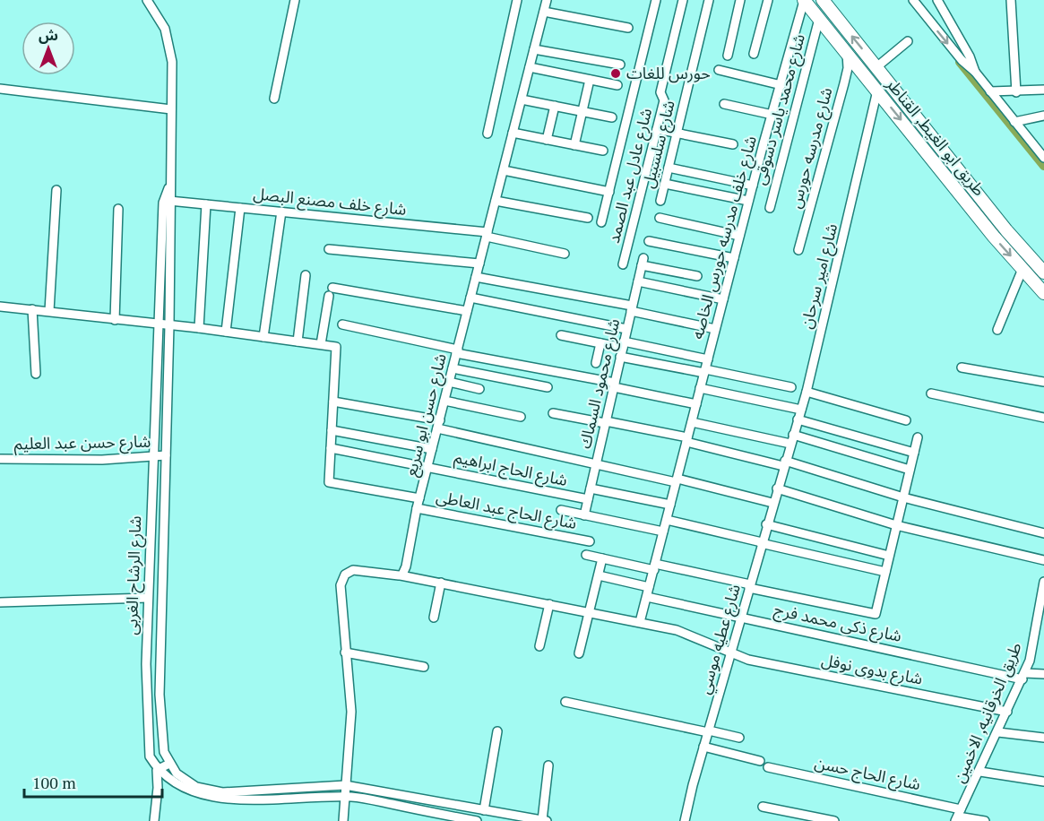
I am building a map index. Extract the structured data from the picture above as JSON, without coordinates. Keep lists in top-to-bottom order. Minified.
{"streets":{"main road":["طريق ابو الغيط, القناطر"],"street":["شارع محمد ياسر دسوقى","شارع سلسبيل","شارع مدرسه حورس","شارع عادل عبد الصمد","شارع خلف مصنع البصل","شارع خلف مدرسه حورس الخاصه","شارع امير سرحان","شارع محمود السماك","شارع حسن ابو سريع","شارع حسن عبد العليم","شارع الحاج ابراهيم","شارع الحاج عبد العاطى","شارع الرشاح الغربى","شارع ذكى محمد فرج","شارع عطيه موسي","شارع بدوى نوفل","طريق الخرقانيه, الاخمين","شارع الحاج حسن"]},"crossings":[["شارع محمد ياسر دسوقى","طريق ابو الغيط, القناطر"],["طريق ابو الغيط, القناطر","شارع مدرسه حورس"],["طريق ابو الغيط, القناطر","شارع خلف مدرسه حورس الخاصه"],["طريق ابو الغيط, القناطر","شارع امير سرحان"],["شارع خلف مصنع البصل","شارع حسن ابو سريع"],["شارع خلف مصنع البصل","شارع الرشاح الغربى"],["شارع خلف مدرسه حورس الخاصه","شارع ذكى محمد فرج"],["شارع خلف مدرسه حورس الخاصه","شارع بدوى نوفل"],["شارع امير سرحان","شارع عطيه موسي"],["شارع محمود السماك","شارع الحاج ابراهيم"],["شارع حسن ابو سريع","شارع الحاج ابراهيم"],["شارع حسن ابو سريع","شارع الحاج عبد العاطى"],["شارع حسن ابو سريع","شارع بدوى نوفل"],["شارع حسن عبد العليم","شارع الرشاح الغربى"],["شارع ذكى محمد فرج","شارع عطيه موسي"],["شارع ذكى محمد فرج","طريق الخرقانيه, الاخمين"],["شارع عطيه موسي","شارع بدوى نوفل"],["شارع بدوى نوفل","طريق الخرقانيه, الاخمين"],["طريق الخرقانيه, الاخمين","شارع الحاج حسن"]],"places":["حورس للغات"],"scale_bar":"100 m","north":"top"}
